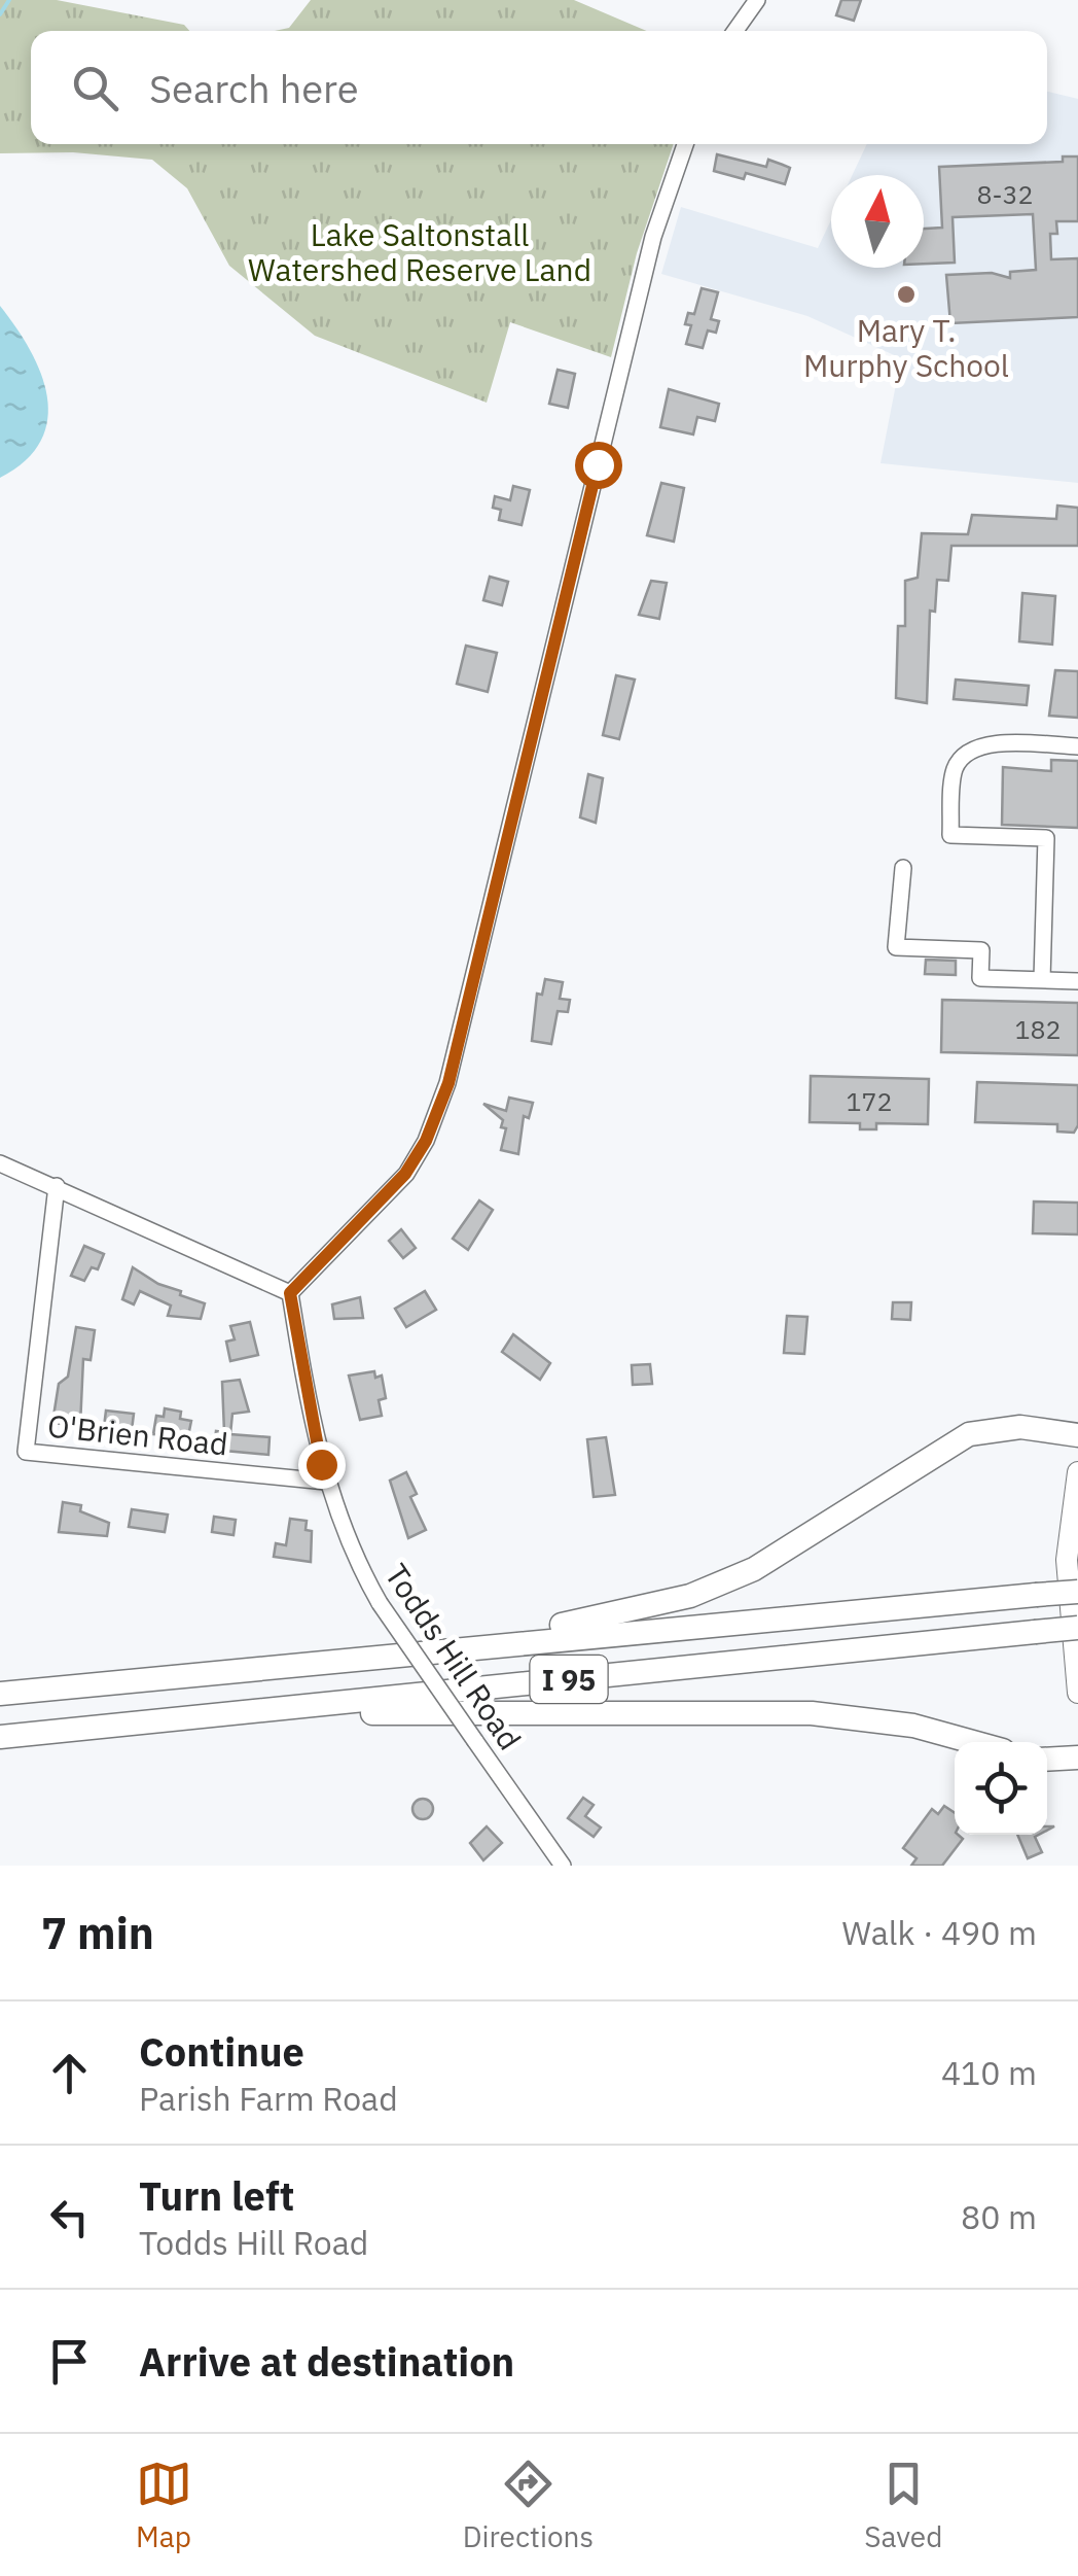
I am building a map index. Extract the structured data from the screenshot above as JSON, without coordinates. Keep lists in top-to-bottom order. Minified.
{"streets":{"highway":["I 95"],"street":["O'Brien Road","Todds Hill Road"]},"crossings":[["O'Brien Road","Todds Hill Road"]],"parks":["Lake Saltonstall Watershed Reserve Land"],"places":["Mary T. Murphy School"],"house_numbers":["8-32","182","172"],"north":"top","page":{"search":"Search here","heading":["7 min","Walk · 490 m"],"list":[["Continue","Parish Farm Road","410 m"],["Turn left","Todds Hill Road","80 m"],"Arrive at destination"],"nav":["Map","Directions","Saved"]}}
